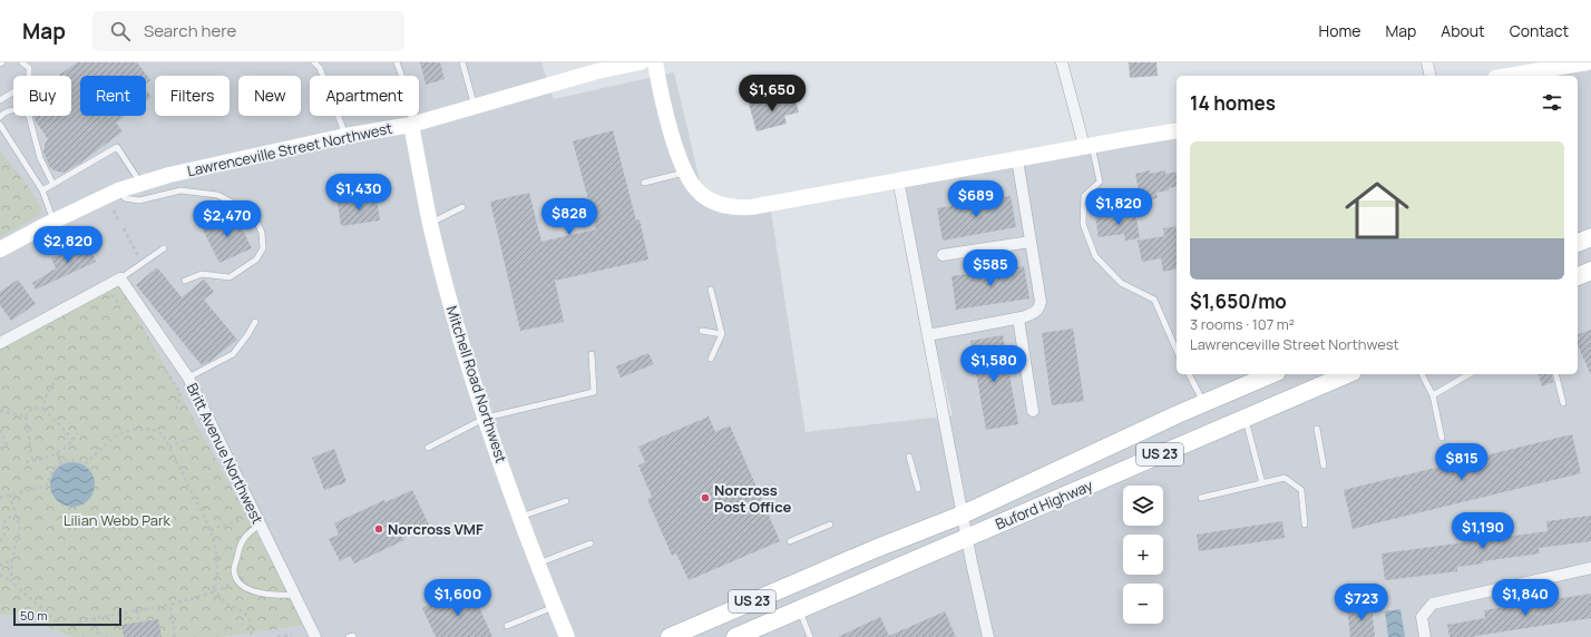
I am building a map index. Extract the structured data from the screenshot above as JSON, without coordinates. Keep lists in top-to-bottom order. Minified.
{"streets":{"main road":["US 23","Buford Highway"],"street":["Lawrenceville Street Northwest","Mitchell Road Northwest","Britt Avenue Northwest"]},"crossings":[["Lawrenceville Street Northwest","Mitchell Road Northwest"]],"parks":["Lilian Webb Park"],"places":["Norcross Post Office","Norcross VMF"],"scale_bar":"50 m","page":{"header":"Map","search":"Search here","nav":["Home","Map","About","Contact"],"price":["$1,650","$1,430","$689","$1,820","$828","$2,470","$2,820","$585","$1,580","$815","$1,190","$1,600","$1,840","$723"],"chip":["Buy","Rent","Filters","New","Apartment"],"heading":"14 homes","list":[{"name":"$1,650/mo","note":"3 rooms · 107 m² · Lawrenceville Street Northwest"}],"map_buttons":["+","−"],"scale":"50 m"}}
